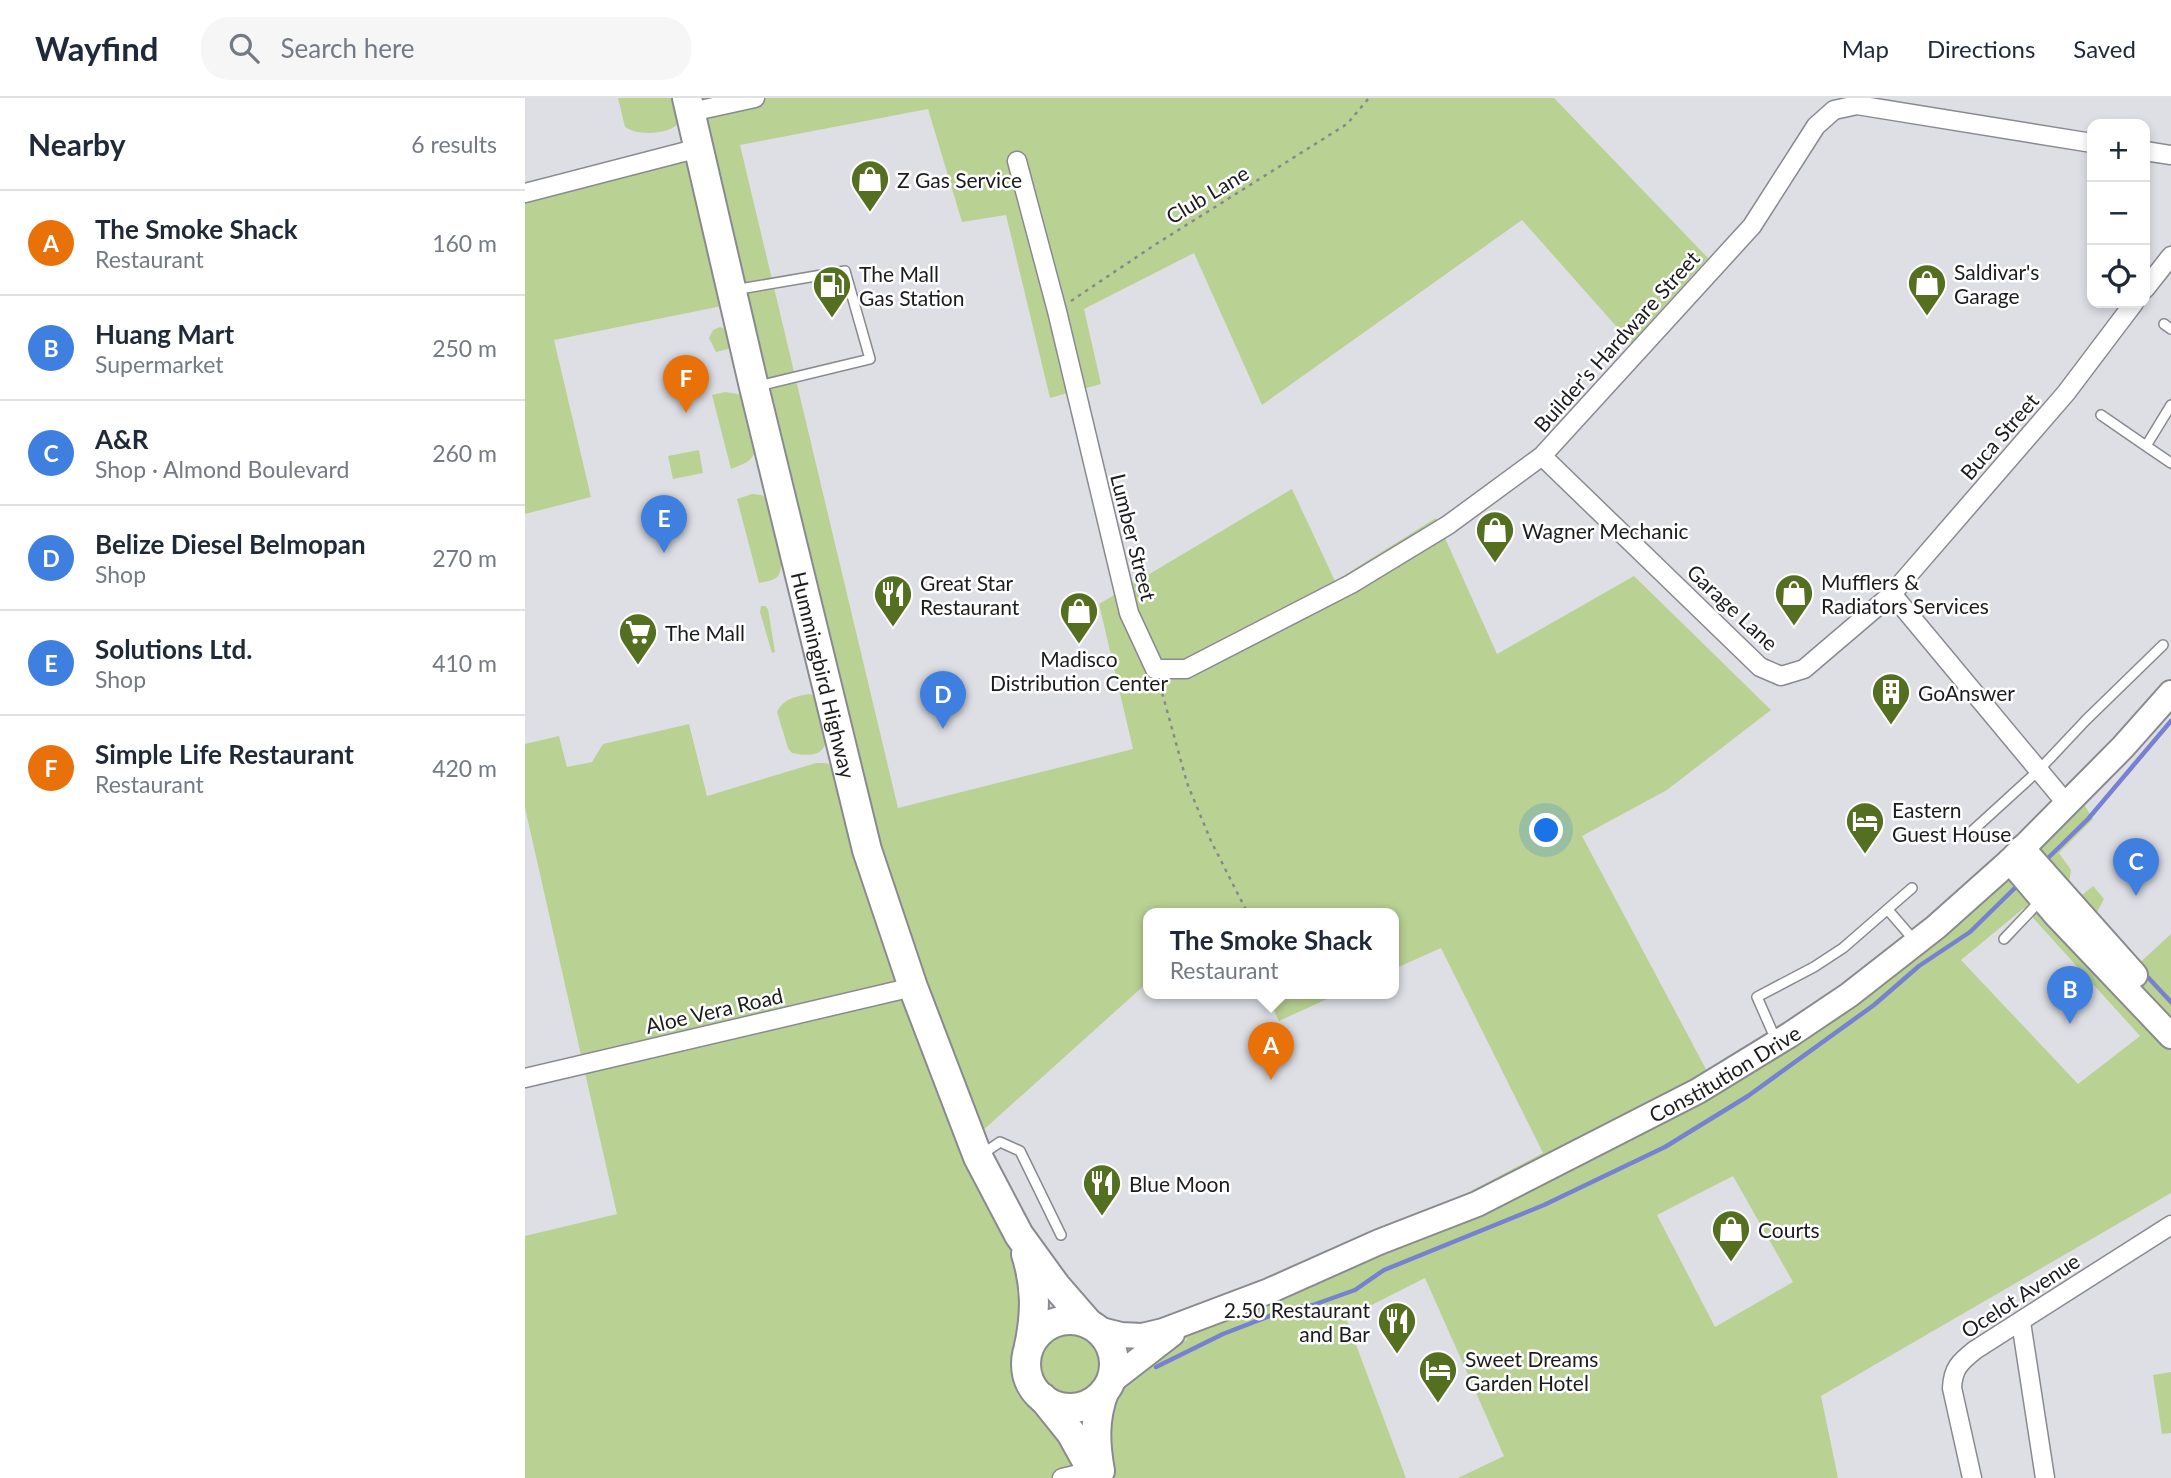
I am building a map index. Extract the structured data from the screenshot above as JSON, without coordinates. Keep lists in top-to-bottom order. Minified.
{"streets":{"main road":["Hummingbird Highway","Constitution Drive"],"street":["Builder's Hardware Street","Buca Street","Lumber Street","Garage Lane","Aloe Vera Road","Ocelot Avenue"],"path":["Club Lane"]},"crossings":[["Club Lane","Lumber Street"],["Builder's Hardware Street","Lumber Street"],["Builder's Hardware Street","Garage Lane"],["Buca Street","Garage Lane"],["Hummingbird Highway","Aloe Vera Road"],["Hummingbird Highway","Constitution Drive"]],"places":{"shop":["Z Gas Service","Saldivar's Garage","Wagner Mechanic","Mufflers & Radiators Services","Madisco Distribution Center","Courts"],"fuel station":["The Mall Gas Station"],"restaurant":["Great Star Restaurant","Blue Moon","2.50 Restaurant and Bar"],"supermarket":["The Mall"],"building":["GoAnswer"],"hotel":["Eastern Guest House","Sweet Dreams Garden Hotel"]},"page":{"header":"Wayfind","search":"Search here","nav":["Map","Directions","Saved"],"heading":["Nearby","6 results"],"map_buttons":["+","−"],"list":[{"mark":"A","name":"The Smoke Shack","note":"Restaurant","value":"160 m"},{"mark":"B","name":"Huang Mart","note":"Supermarket","value":"250 m"},{"mark":"C","name":"A&R","note":"Shop · Almond Boulevard","value":"260 m"},{"mark":"D","name":"Belize Diesel Belmopan","note":"Shop","value":"270 m"},{"mark":"E","name":"Solutions Ltd.","note":"Shop","value":"410 m"},{"mark":"F","name":"Simple Life Restaurant","note":"Restaurant","value":"420 m"}],"pins":["F","E","D","C","B","A"],"popup":["The Smoke Shack","Restaurant"]}}
